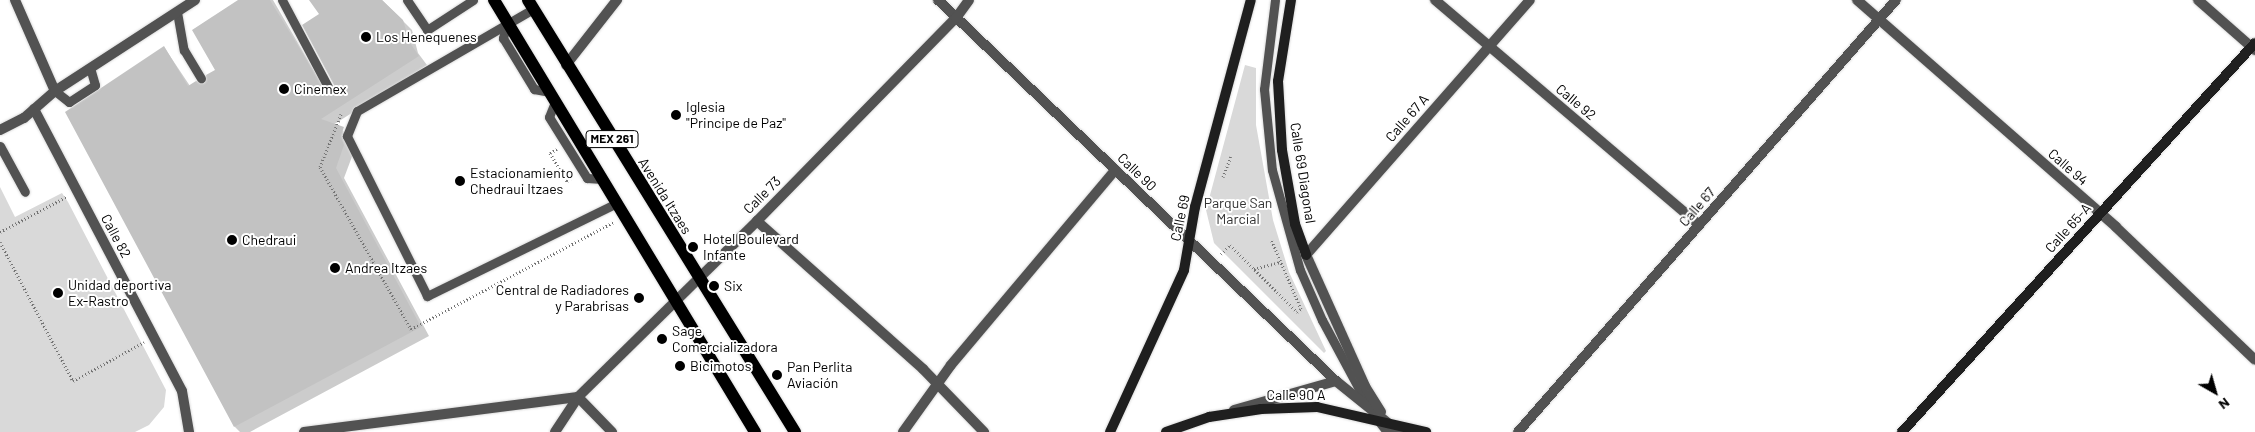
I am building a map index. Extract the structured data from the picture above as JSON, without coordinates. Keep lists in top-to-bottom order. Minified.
{"streets":{"main road":["MEX 261","Calle 69 Diagonal","Avenida Itzaes","Calle 69","Calle 65-A","Calle 90 A"],"street":["Calle 92","Calle 67 A","Calle 94","Calle 90","Calle 73","Calle 67","Calle 82"]},"crossings":[["Calle 92","Calle 67 A"],["Calle 92","Calle 67"],["Calle 67 A","Calle 69 Diagonal"],["MEX 261","Calle 73"],["Calle 94","Calle 67"],["Calle 94","Calle 65-A"],["Calle 90","Calle 69 Diagonal"],["Calle 90","Calle 73"],["Calle 90","Calle 69"],["Calle 90","Calle 90 A"],["Calle 69 Diagonal","Calle 90 A"],["Calle 73","Avenida Itzaes"]],"parks":["Parque San Marcial"],"places":["Los Henequenes","Cinemex","Iglesia \"Principe de Paz\"","Estacionamiento Chedraui Itzaes","Chedraui","Hotel Boulevard Infante","Andrea Itzaes","Six","Unidad deportiva Ex-Rastro","Central de Radiadores y Parabrisas","Sage Comercializadora","Bicimotos","Pan Perlita Aviación"],"north":"bottom right"}
